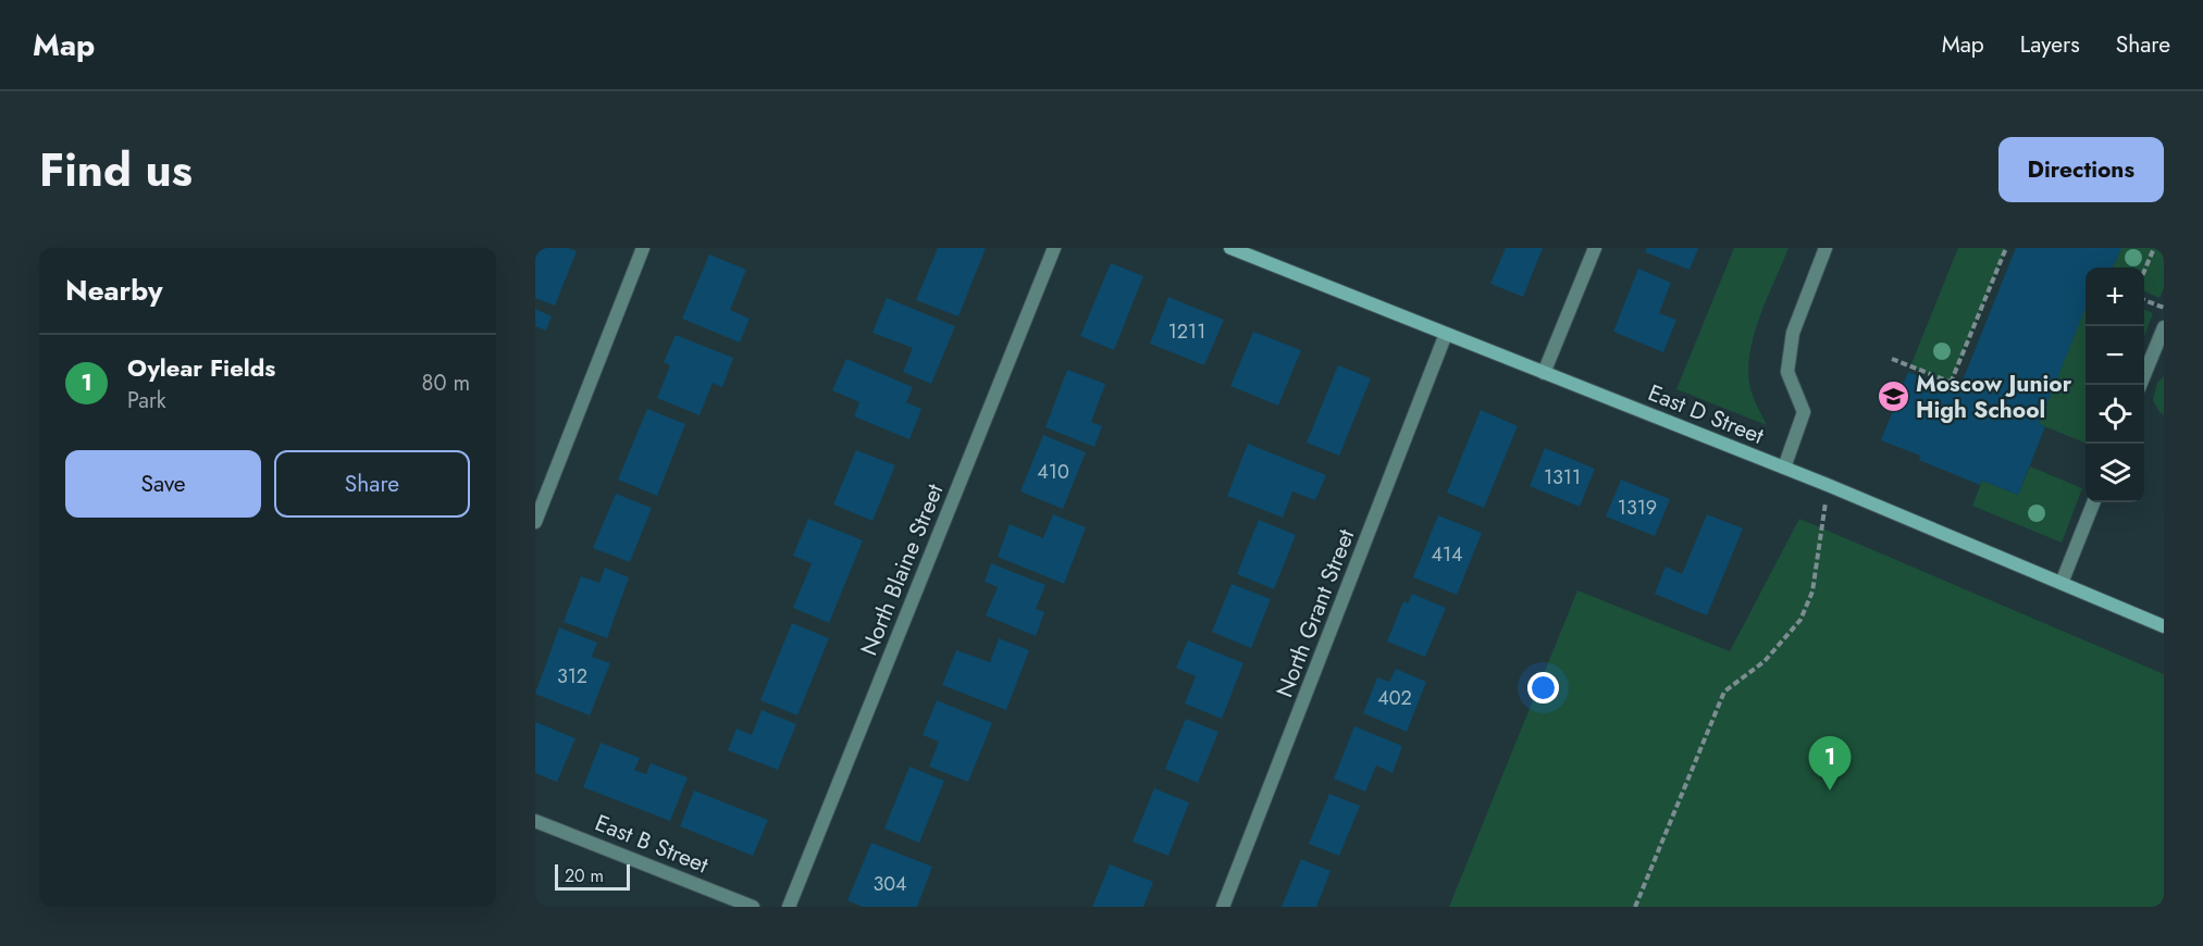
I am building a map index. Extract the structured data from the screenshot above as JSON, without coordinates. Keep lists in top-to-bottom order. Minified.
{"streets":{"street":["East D Street","North Blaine Street","North Grant Street","East B Street"]},"crossings":[["East D Street","North Grant Street"]],"places":{"school or university":["Moscow Junior High School"]},"house_numbers":["1211","410","1311","1319","414","312","402","304"],"scale_bar":"20 m","page":{"header":"Map","nav":["Map","Layers","Share"],"title":"Find us","buttons":["Directions",["Save","Share"]],"heading":"Nearby","map_buttons":["+","−"],"list":[{"mark":"1","name":"Oylear Fields","note":"Park","value":"80 m"}],"pins":"1","scale":"20 m"}}
